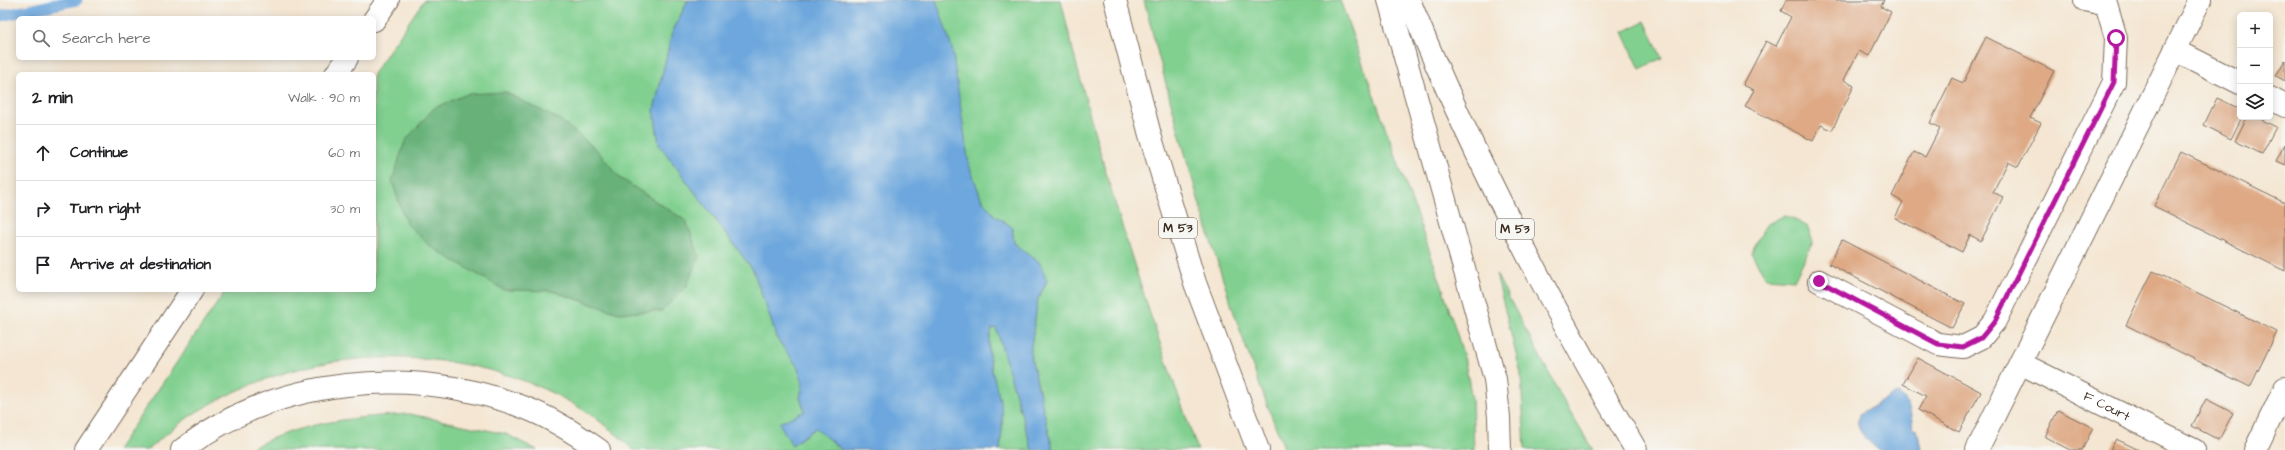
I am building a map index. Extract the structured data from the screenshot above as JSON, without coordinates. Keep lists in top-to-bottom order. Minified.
{"streets":{"main road":["M 53","F Court"]},"page":{"map_buttons":["+","−"],"search":"Search here","heading":["2 min","Walk · 90 m"],"list":[["Continue","60 m"],["Turn right","30 m"],"Arrive at destination"]}}
